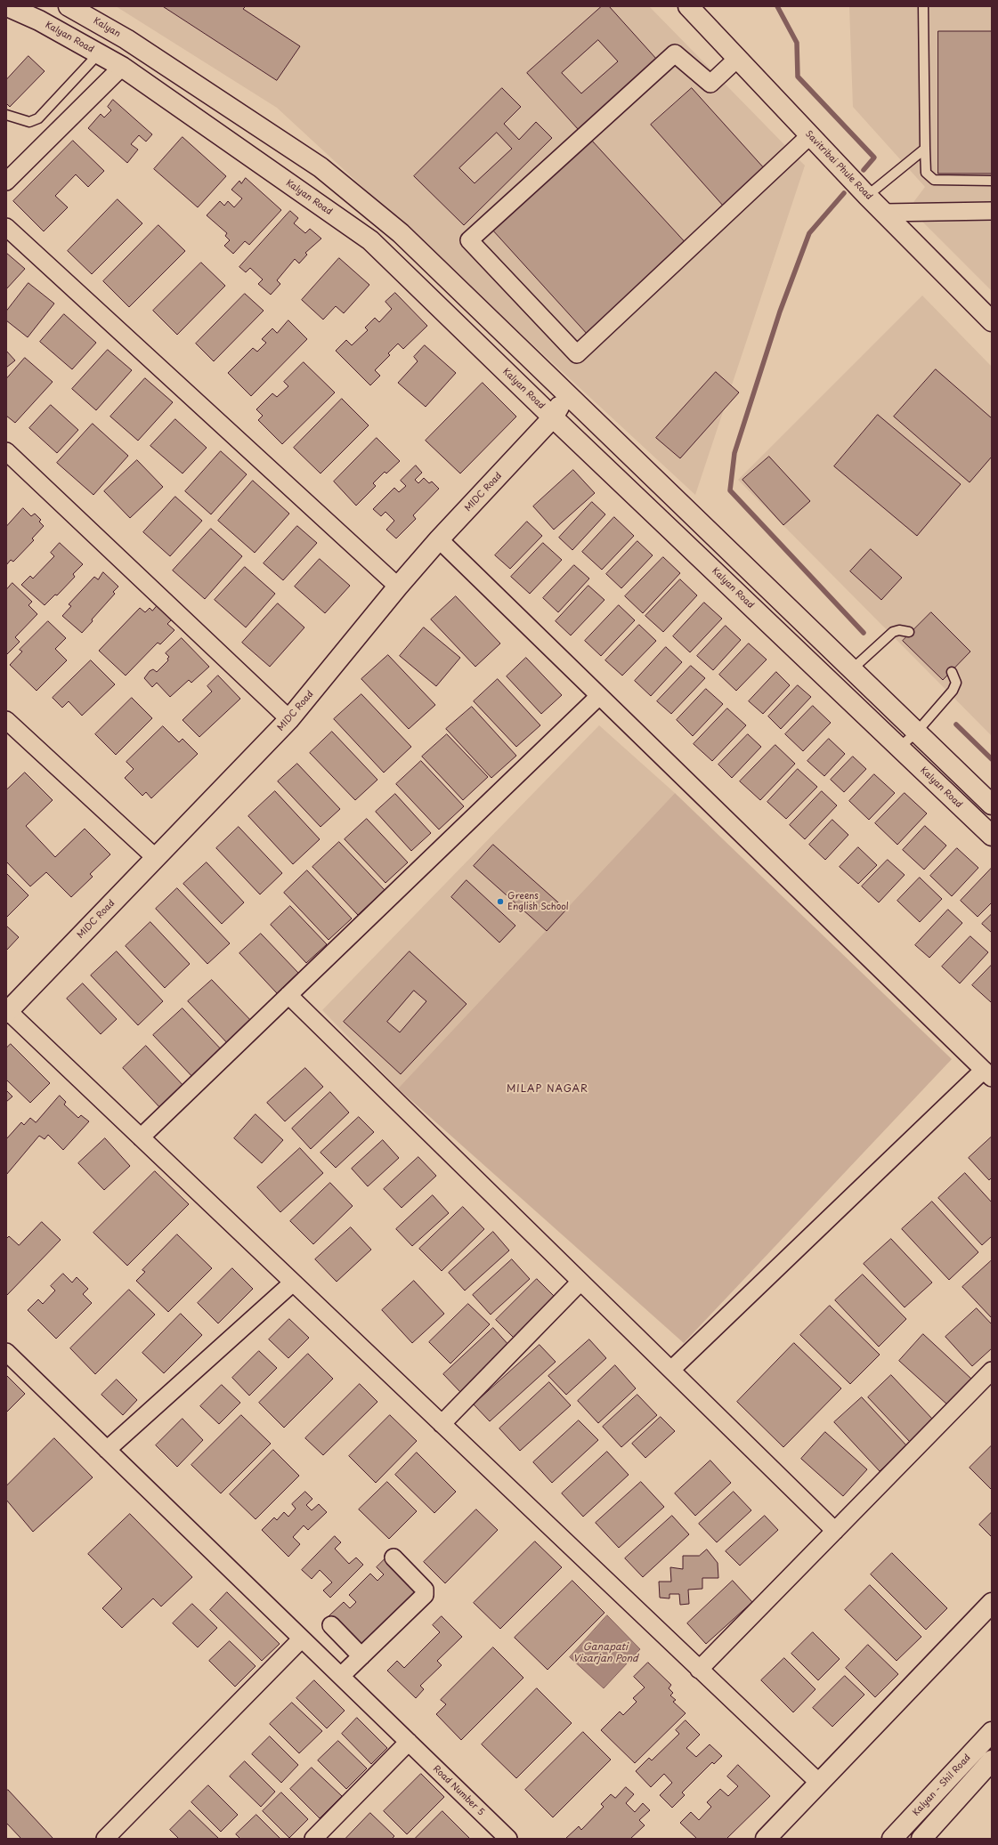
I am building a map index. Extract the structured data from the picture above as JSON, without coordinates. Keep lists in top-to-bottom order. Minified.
{"streets":{"main road":["Kalyan","Kalyan Road","Savitribai Phule Road","MIDC Road","Kalyan - Shil Road"],"street":["Road Number 5"]},"crossings":[["Kalyan Road","MIDC Road"]],"districts":["MILAP NAGAR"],"water":["Ganapati Visarjan Pond"],"places":["Greens English School"]}
